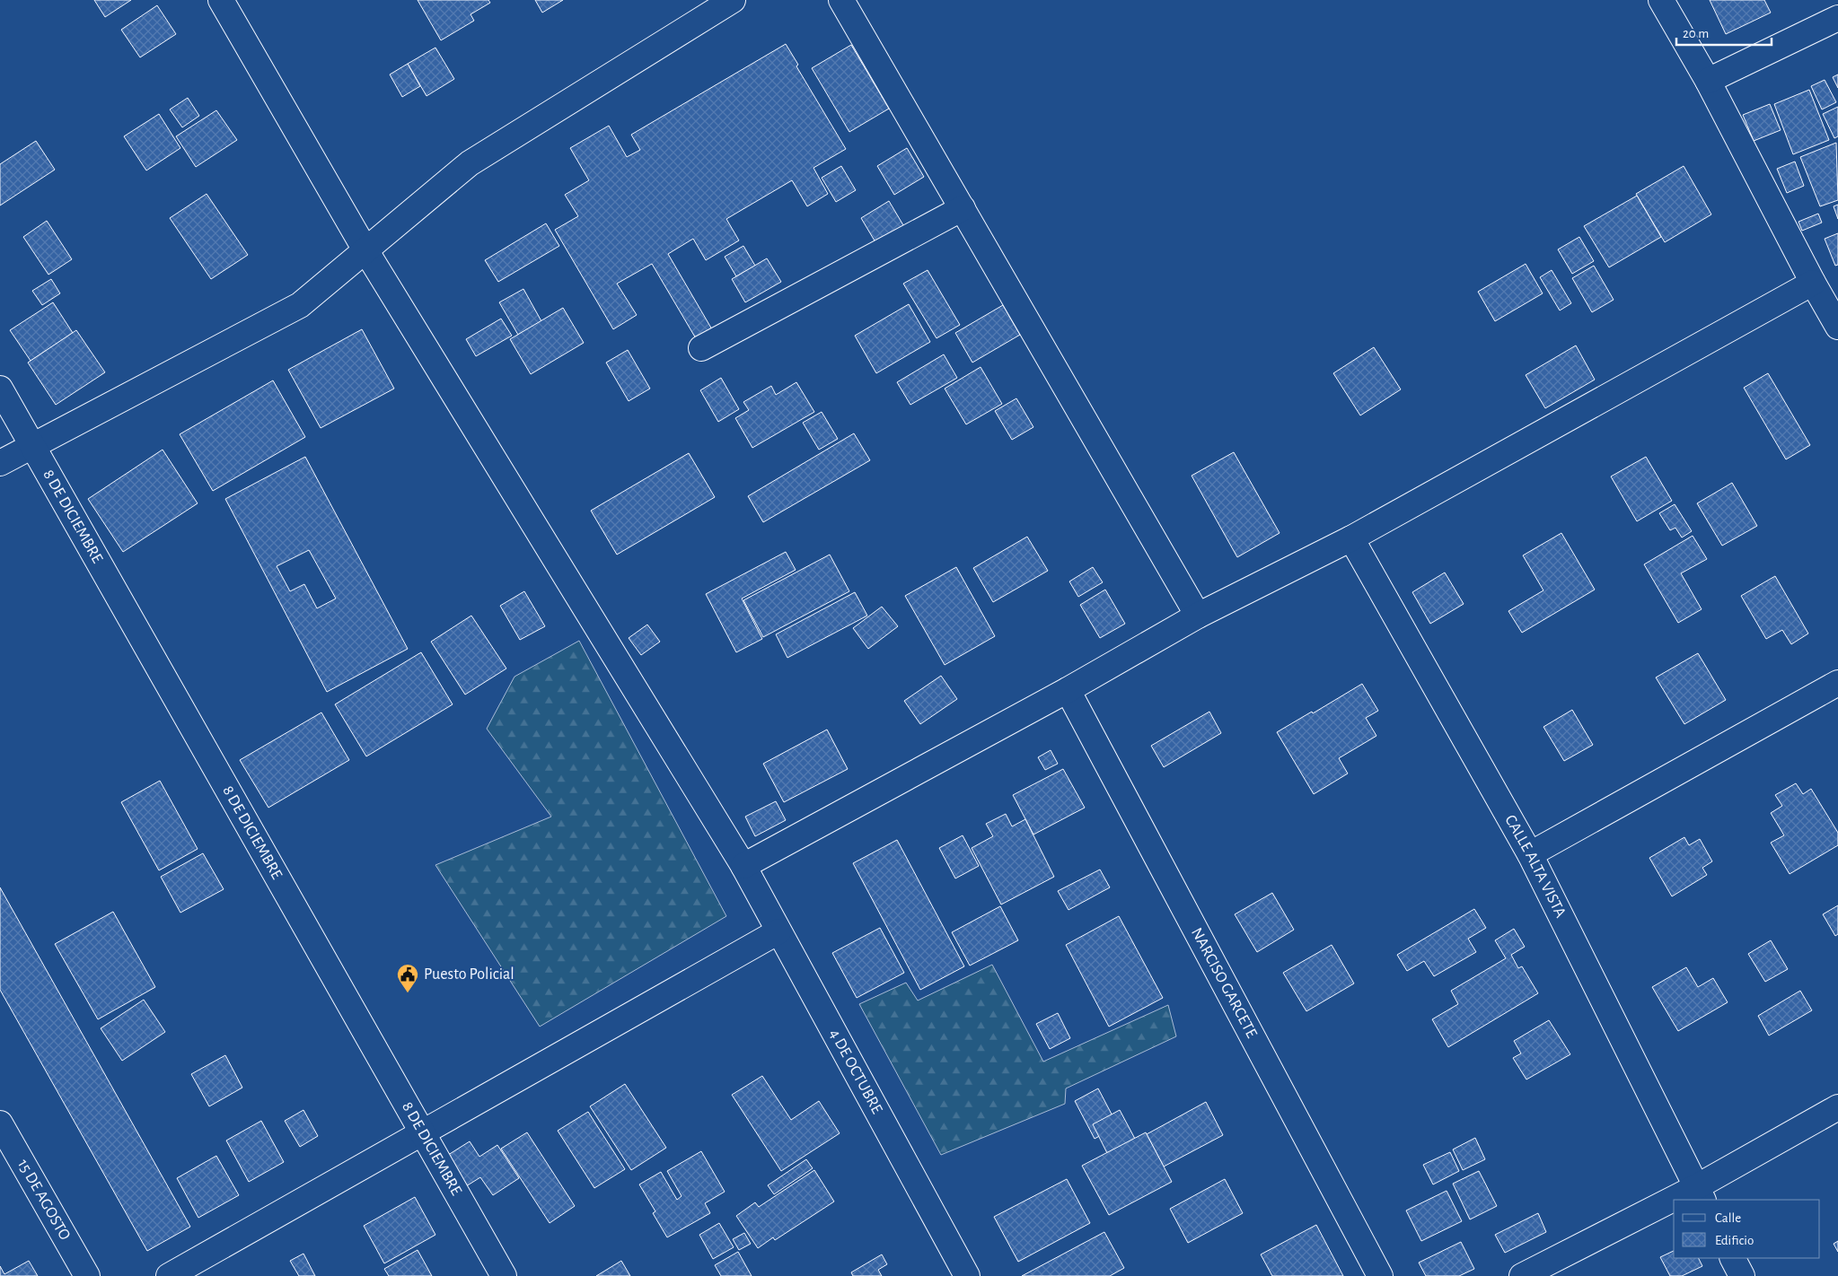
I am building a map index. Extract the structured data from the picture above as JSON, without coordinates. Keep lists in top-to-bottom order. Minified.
{"streets":{"street":["8 DE DICIEMBRE","CALLE ALTA VISTA","NARCISO GARCETE","4 DE OCTUBRE","15 DE AGOSTO"]},"places":{"public building":["Puesto Policial"]},"legend":["Calle","Edificio"],"scale_bar":"20 m"}
